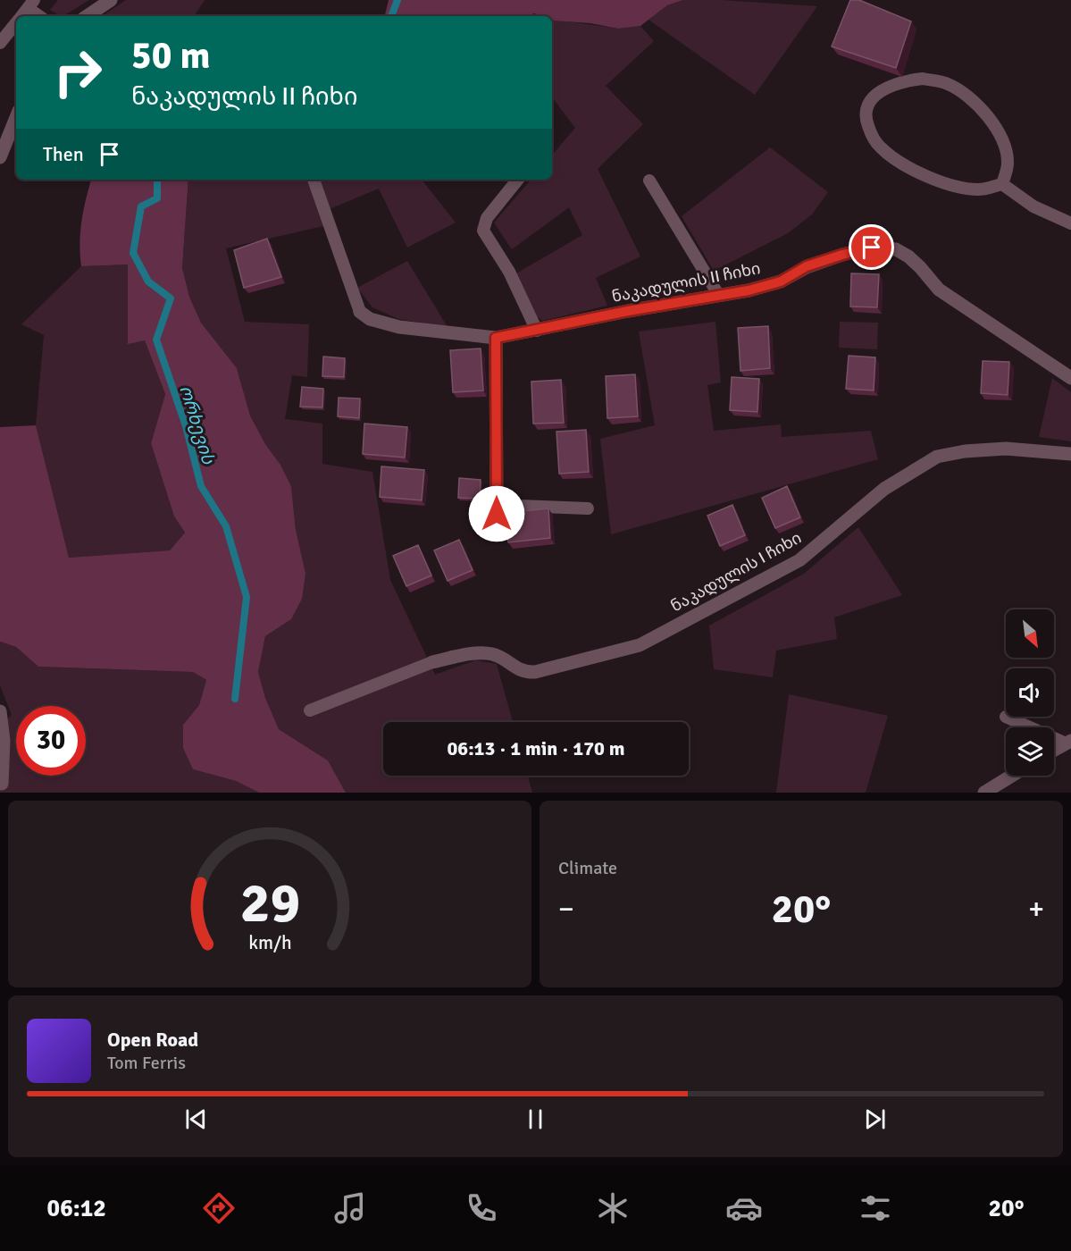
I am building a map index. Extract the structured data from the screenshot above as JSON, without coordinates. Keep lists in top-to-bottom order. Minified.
{"streets":{"street":["ნაკადულის II ჩიხი","ნაკადულის I ჩიხი"]},"water":["ორხევის"],"north":"bottom right","page":{"turn":["50 m","ნაკადულის II ჩიხი"],"then":"Then","limit":"30","trip":"06:13 · 1 min · 170 m","tile":"Climate","heat":["−","20°","+"],"song":["Open Road","Tom Ferris"],"tabs":["06:12","20°"],"gauge":["29","km/h"]}}
